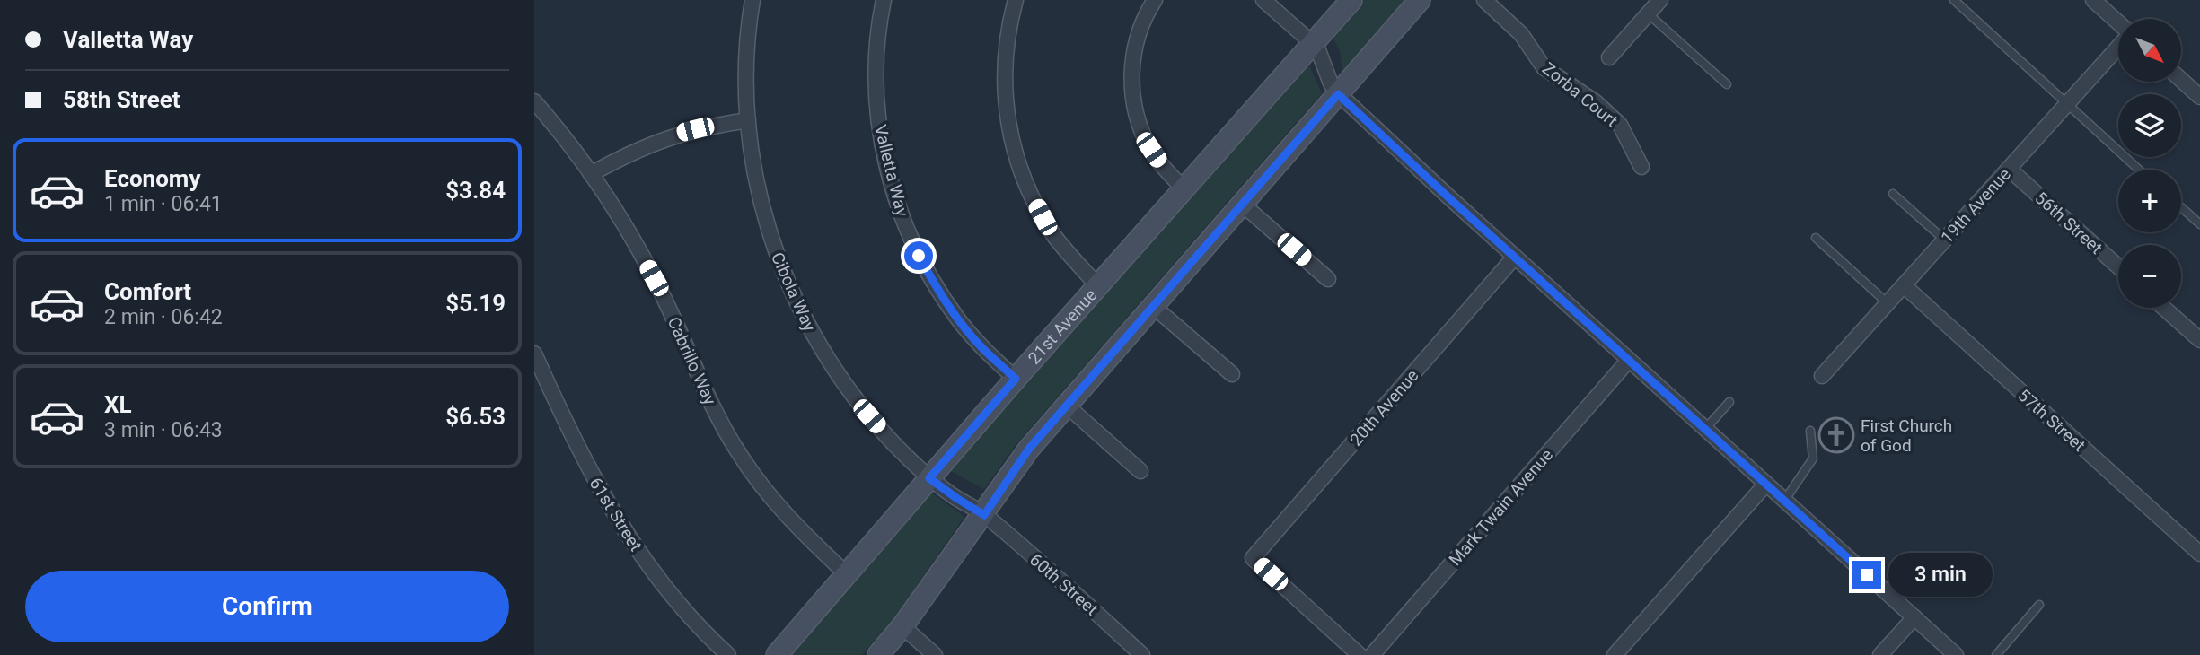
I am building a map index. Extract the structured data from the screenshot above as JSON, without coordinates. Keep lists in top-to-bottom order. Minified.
{"streets":{"street":["Zorba Court","Valletta Way","19th Avenue","56th Street","Cibola Way","21st Avenue","Cabrillo Way","20th Avenue","57th Street","Mark Twain Avenue","61st Street","60th Street"]},"crossings":[["Valletta Way","21st Avenue"],["19th Avenue","56th Street"],["19th Avenue","57th Street"],["Cibola Way","21st Avenue"],["Cibola Way","60th Street"],["21st Avenue","Cabrillo Way"]],"places":{"church":["First Church of God"]},"north":"bottom right","page":{"banner":["Valletta Way","58th Street"],"map_buttons":["+","−"],"list":[{"name":"Economy","note":"1 min · 06:41","value":"$3.84"},{"name":"Comfort","note":"2 min · 06:42","value":"$5.19"},{"name":"XL","note":"3 min · 06:43","value":"$6.53"}],"bubble":"3 min","buttons":"Confirm"}}
